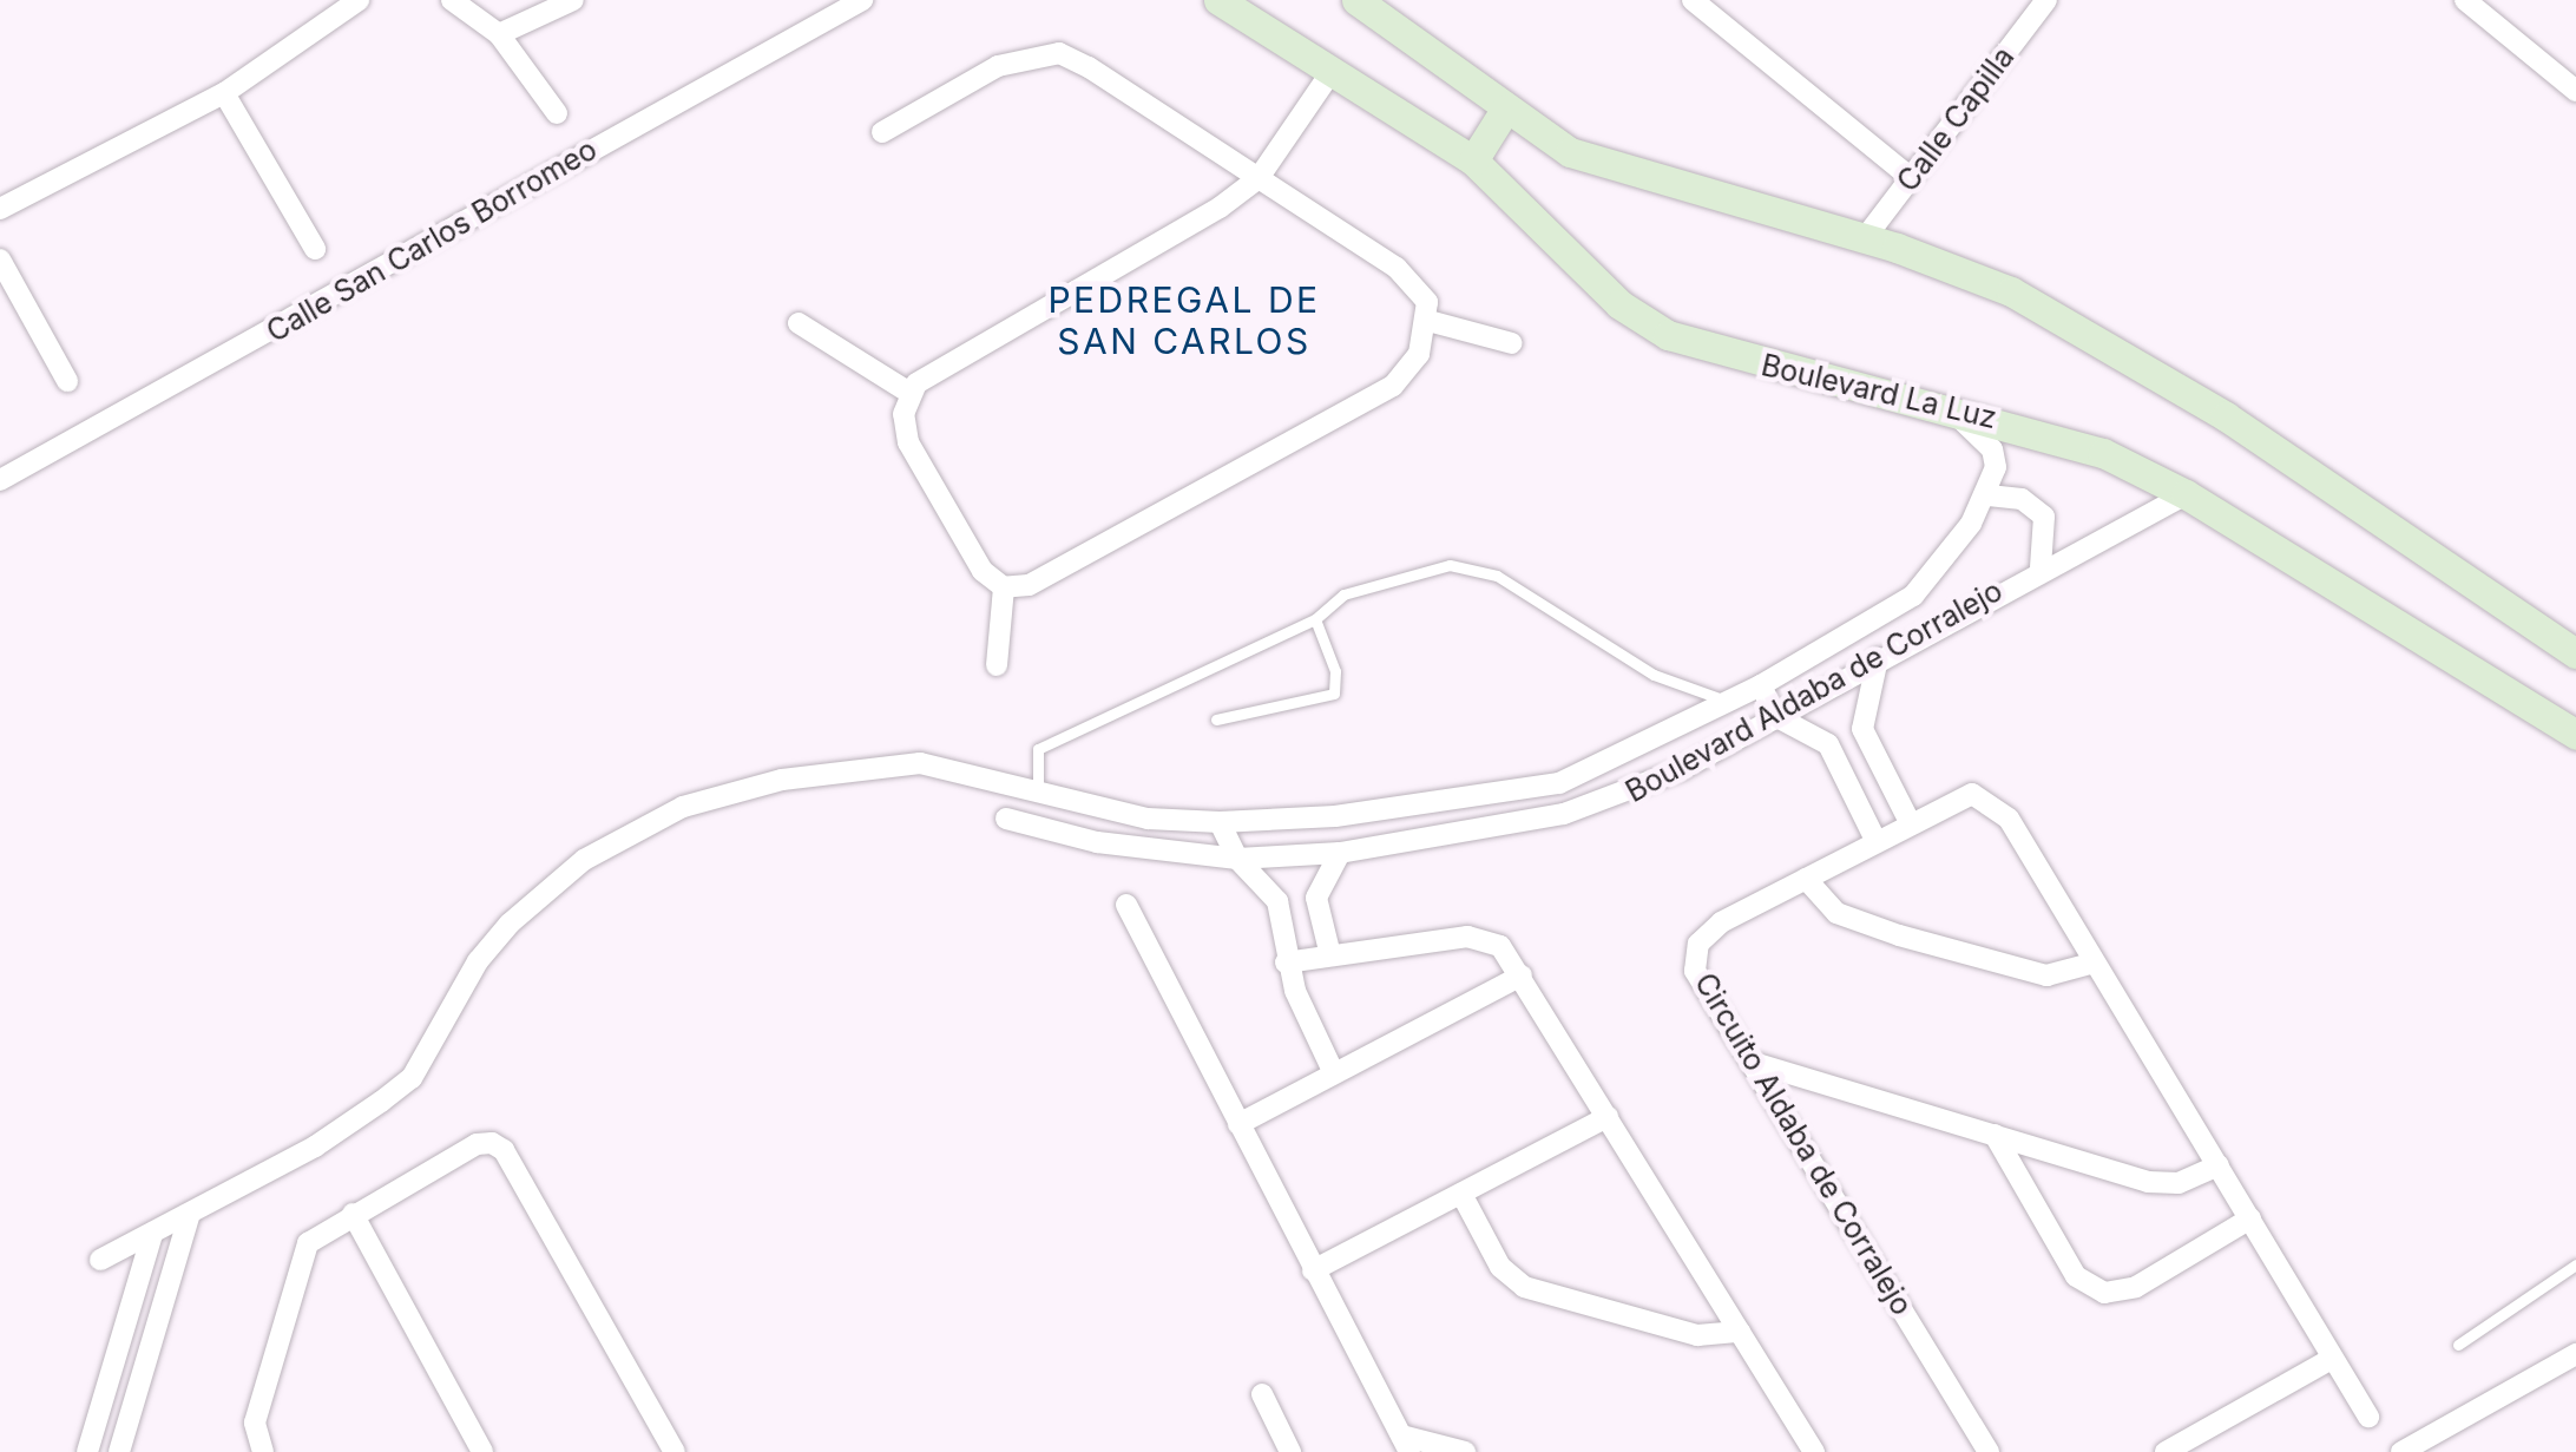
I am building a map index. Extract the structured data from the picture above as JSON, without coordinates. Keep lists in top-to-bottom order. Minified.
{"streets":{"main road":["Boulevard La Luz"],"street":["Calle Capilla","Calle San Carlos Borromeo","Boulevard Aldaba de Corralejo","Circuito Aldaba de Corralejo"]},"crossings":[["Boulevard La Luz","Boulevard Aldaba de Corralejo"]],"districts":["PEDREGAL DE SAN CARLOS"]}
